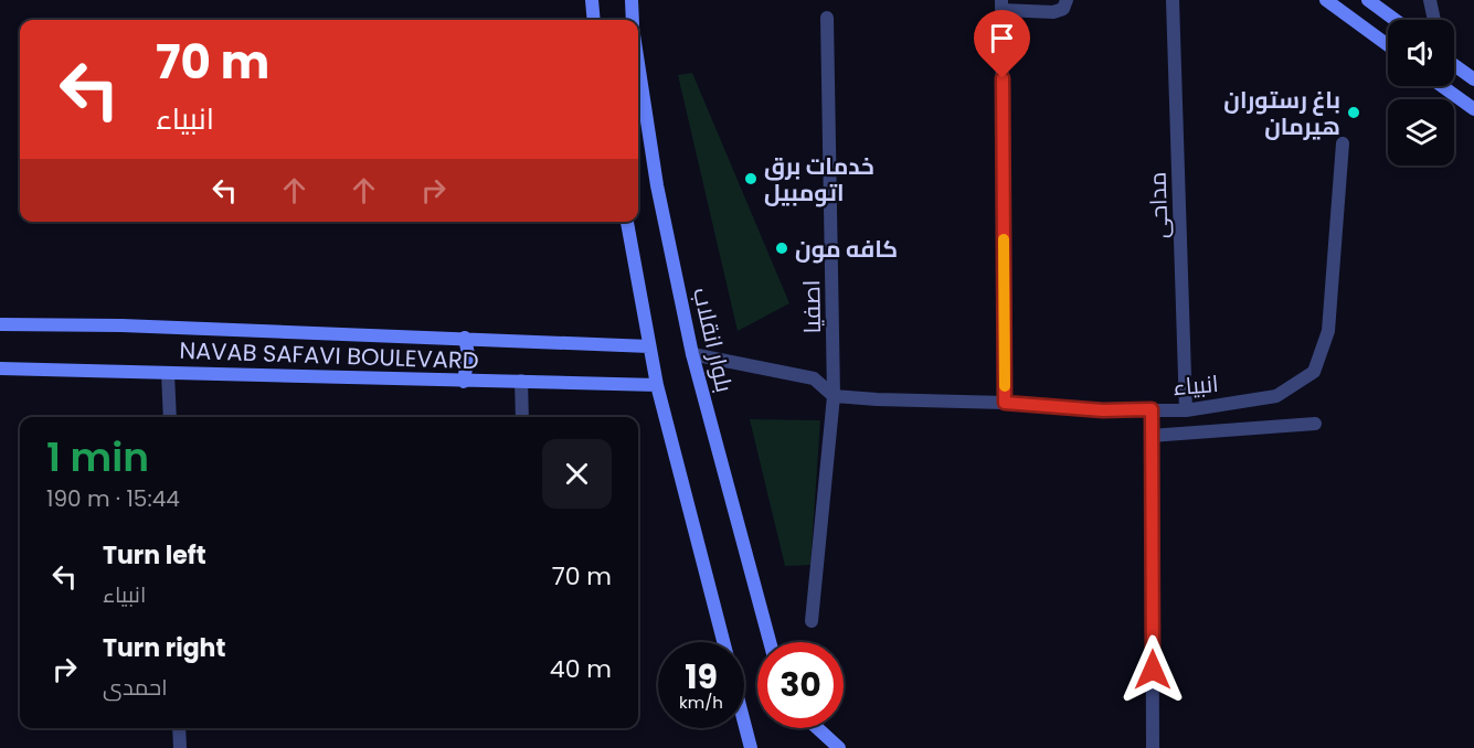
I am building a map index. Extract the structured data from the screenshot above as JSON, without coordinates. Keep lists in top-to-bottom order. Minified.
{"streets":{"street":["مداحی","اصفیا","بلوار انقلاب","NAVAB SAFAVI BOULEVARD","انبیاء"]},"crossings":[["مداحی","انبیاء"],["اصفیا","انبیاء"]],"places":["باغ رستوران هیرمان","خدمات برق اتومبیل","کافه مون"],"page":{"turn":["70 m","انبیاء"],"heading":["1 min","190 m · 15:44"],"list":[{"name":"Turn left","note":"انبیاء","value":"70 m"},{"name":"Turn right","note":"احمدی","value":"40 m"}],"speed":"19 km/h","limit":"30"}}
